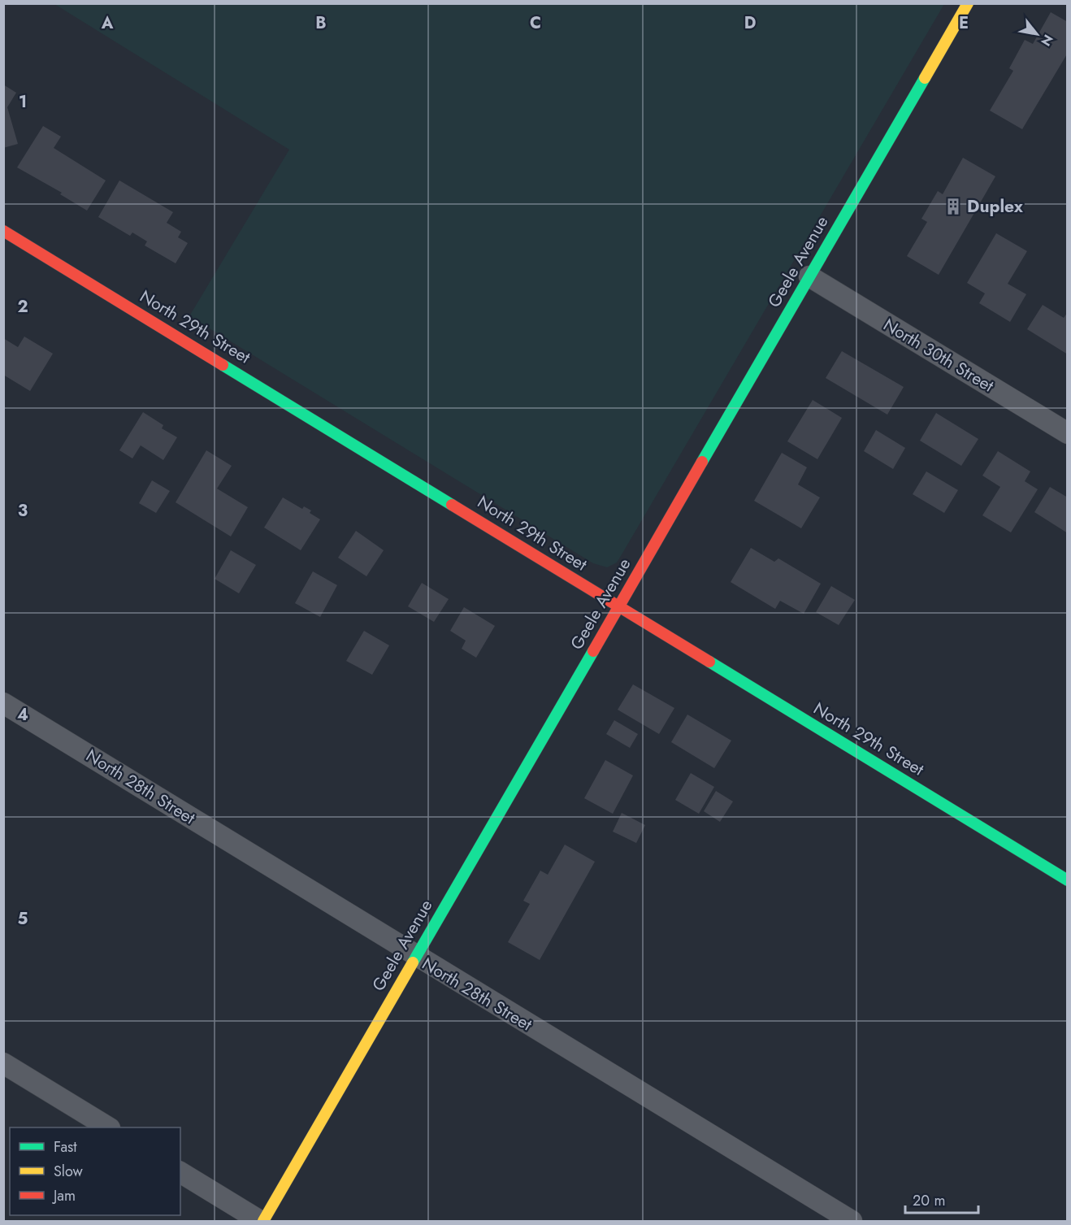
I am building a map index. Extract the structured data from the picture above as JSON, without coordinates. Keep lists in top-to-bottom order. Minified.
{"streets":{"street":["Geele Avenue","North 29th Street","North 30th Street","North 28th Street"]},"crossings":[["Geele Avenue","North 29th Street"],["Geele Avenue","North 30th Street"],["Geele Avenue","North 28th Street"]],"places":{"building":["Duplex"]},"legend":["Fast","Slow","Jam"],"scale_bar":"20 m","north":"bottom right","grid":{"columns":["A","B","C","D","E"],"rows":["1","2","3","4","5"]}}
